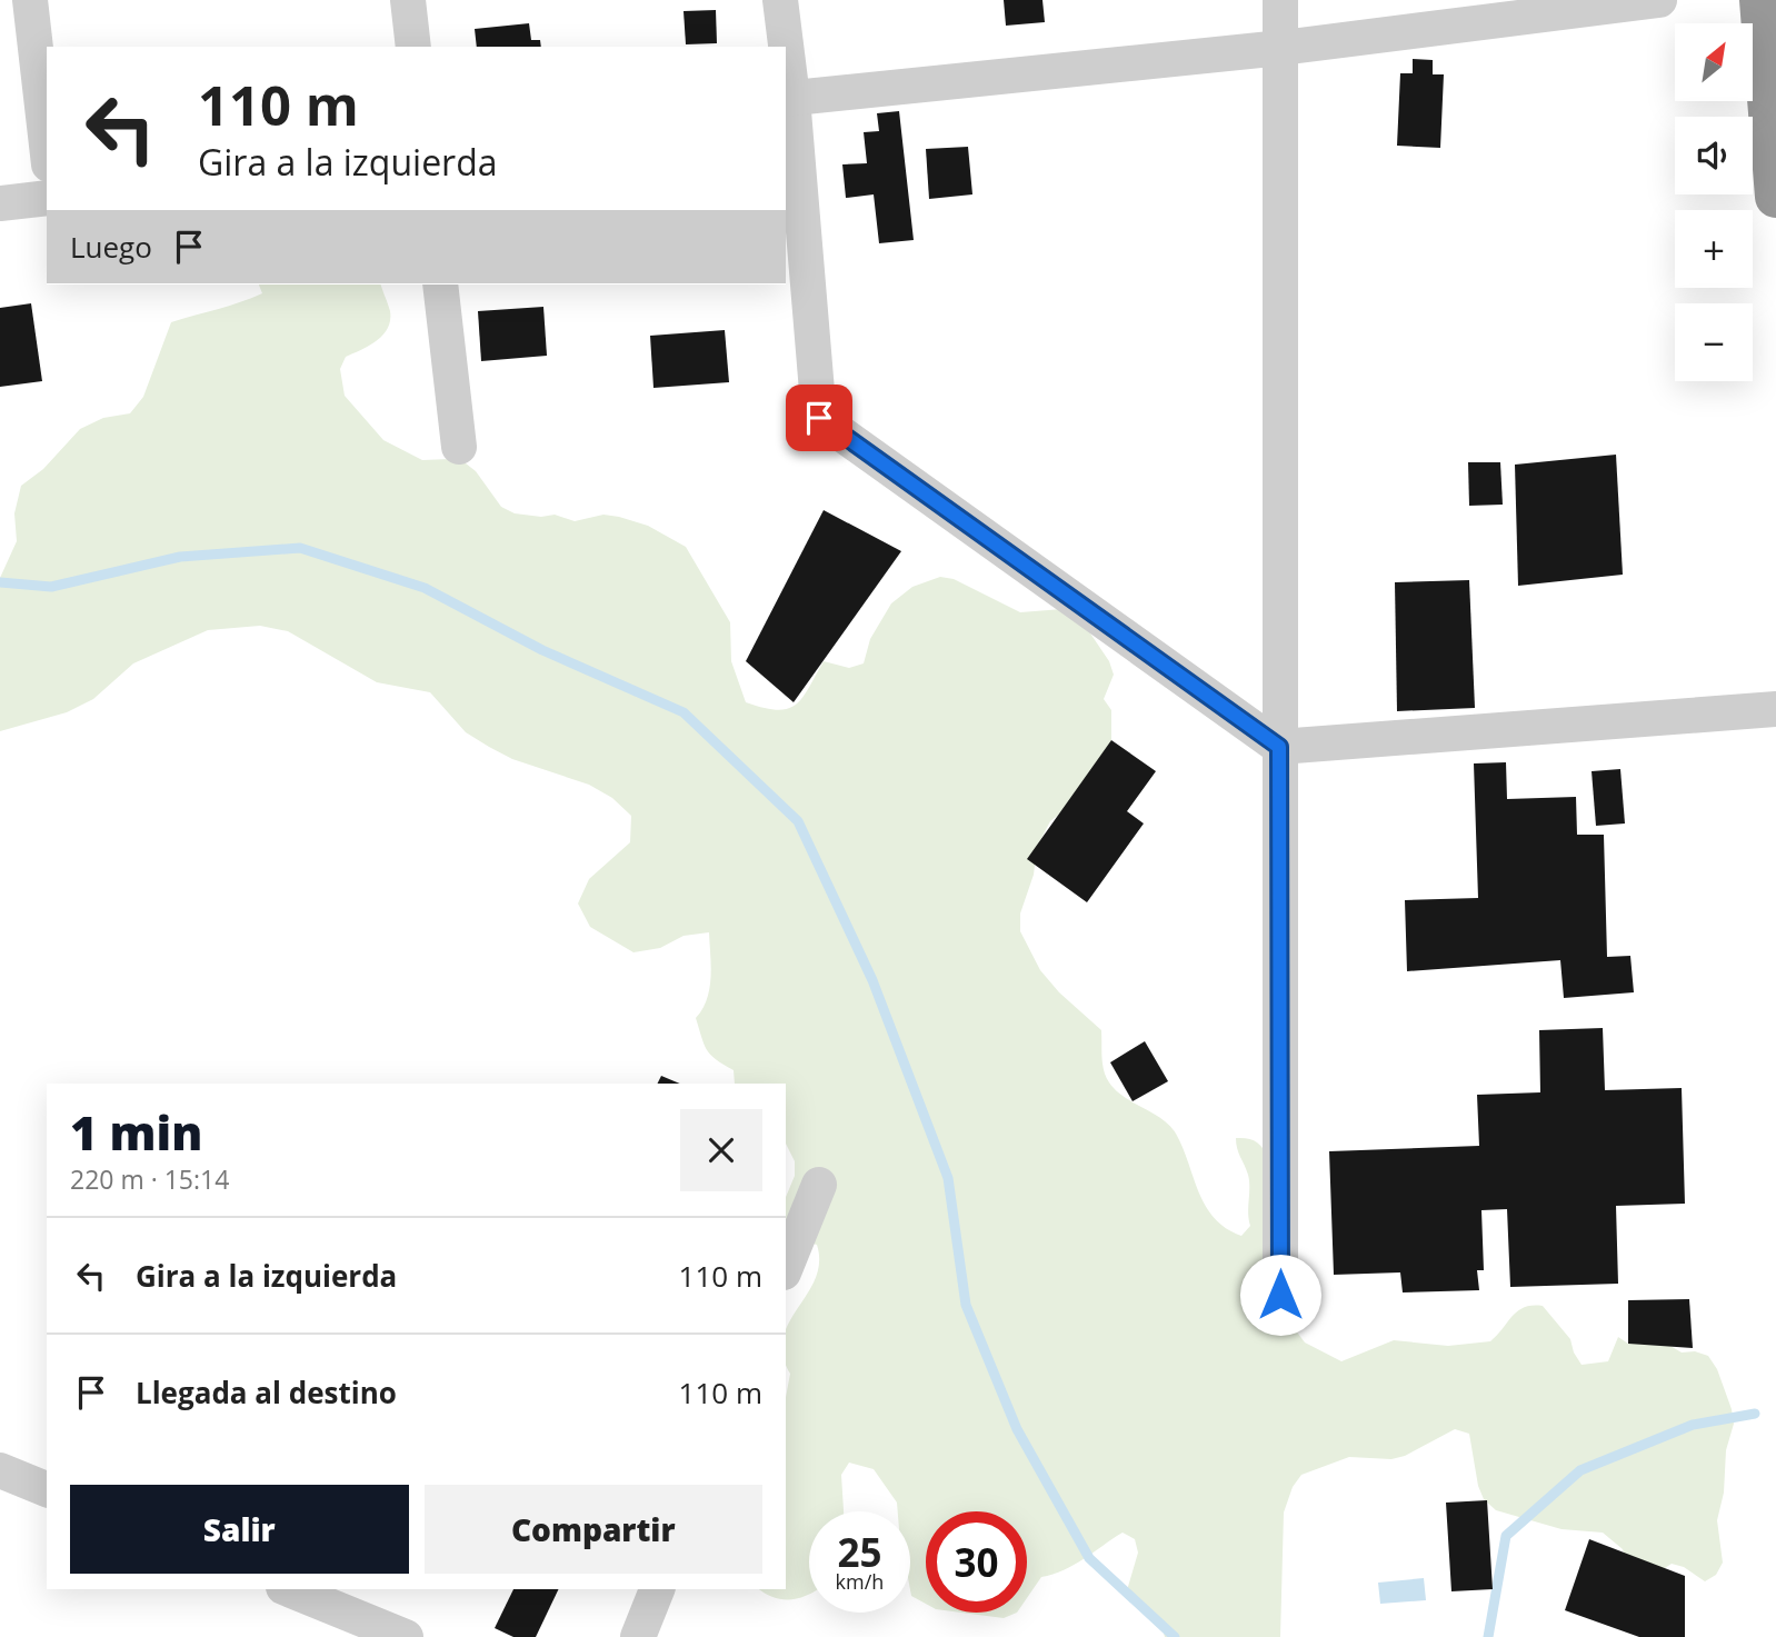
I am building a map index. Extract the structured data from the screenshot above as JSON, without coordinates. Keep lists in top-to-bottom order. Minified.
{"north":"top right","page":{"map_buttons":["+","−"],"turn":["110 m","Gira a la izquierda"],"then":"Luego","heading":["1 min","220 m · 15:14"],"list":[{"name":"Gira a la izquierda","value":"110 m"},{"name":"Llegada al destino","value":"110 m"}],"buttons":["Salir","Compartir"],"speed":"25 km/h","limit":"30"}}
